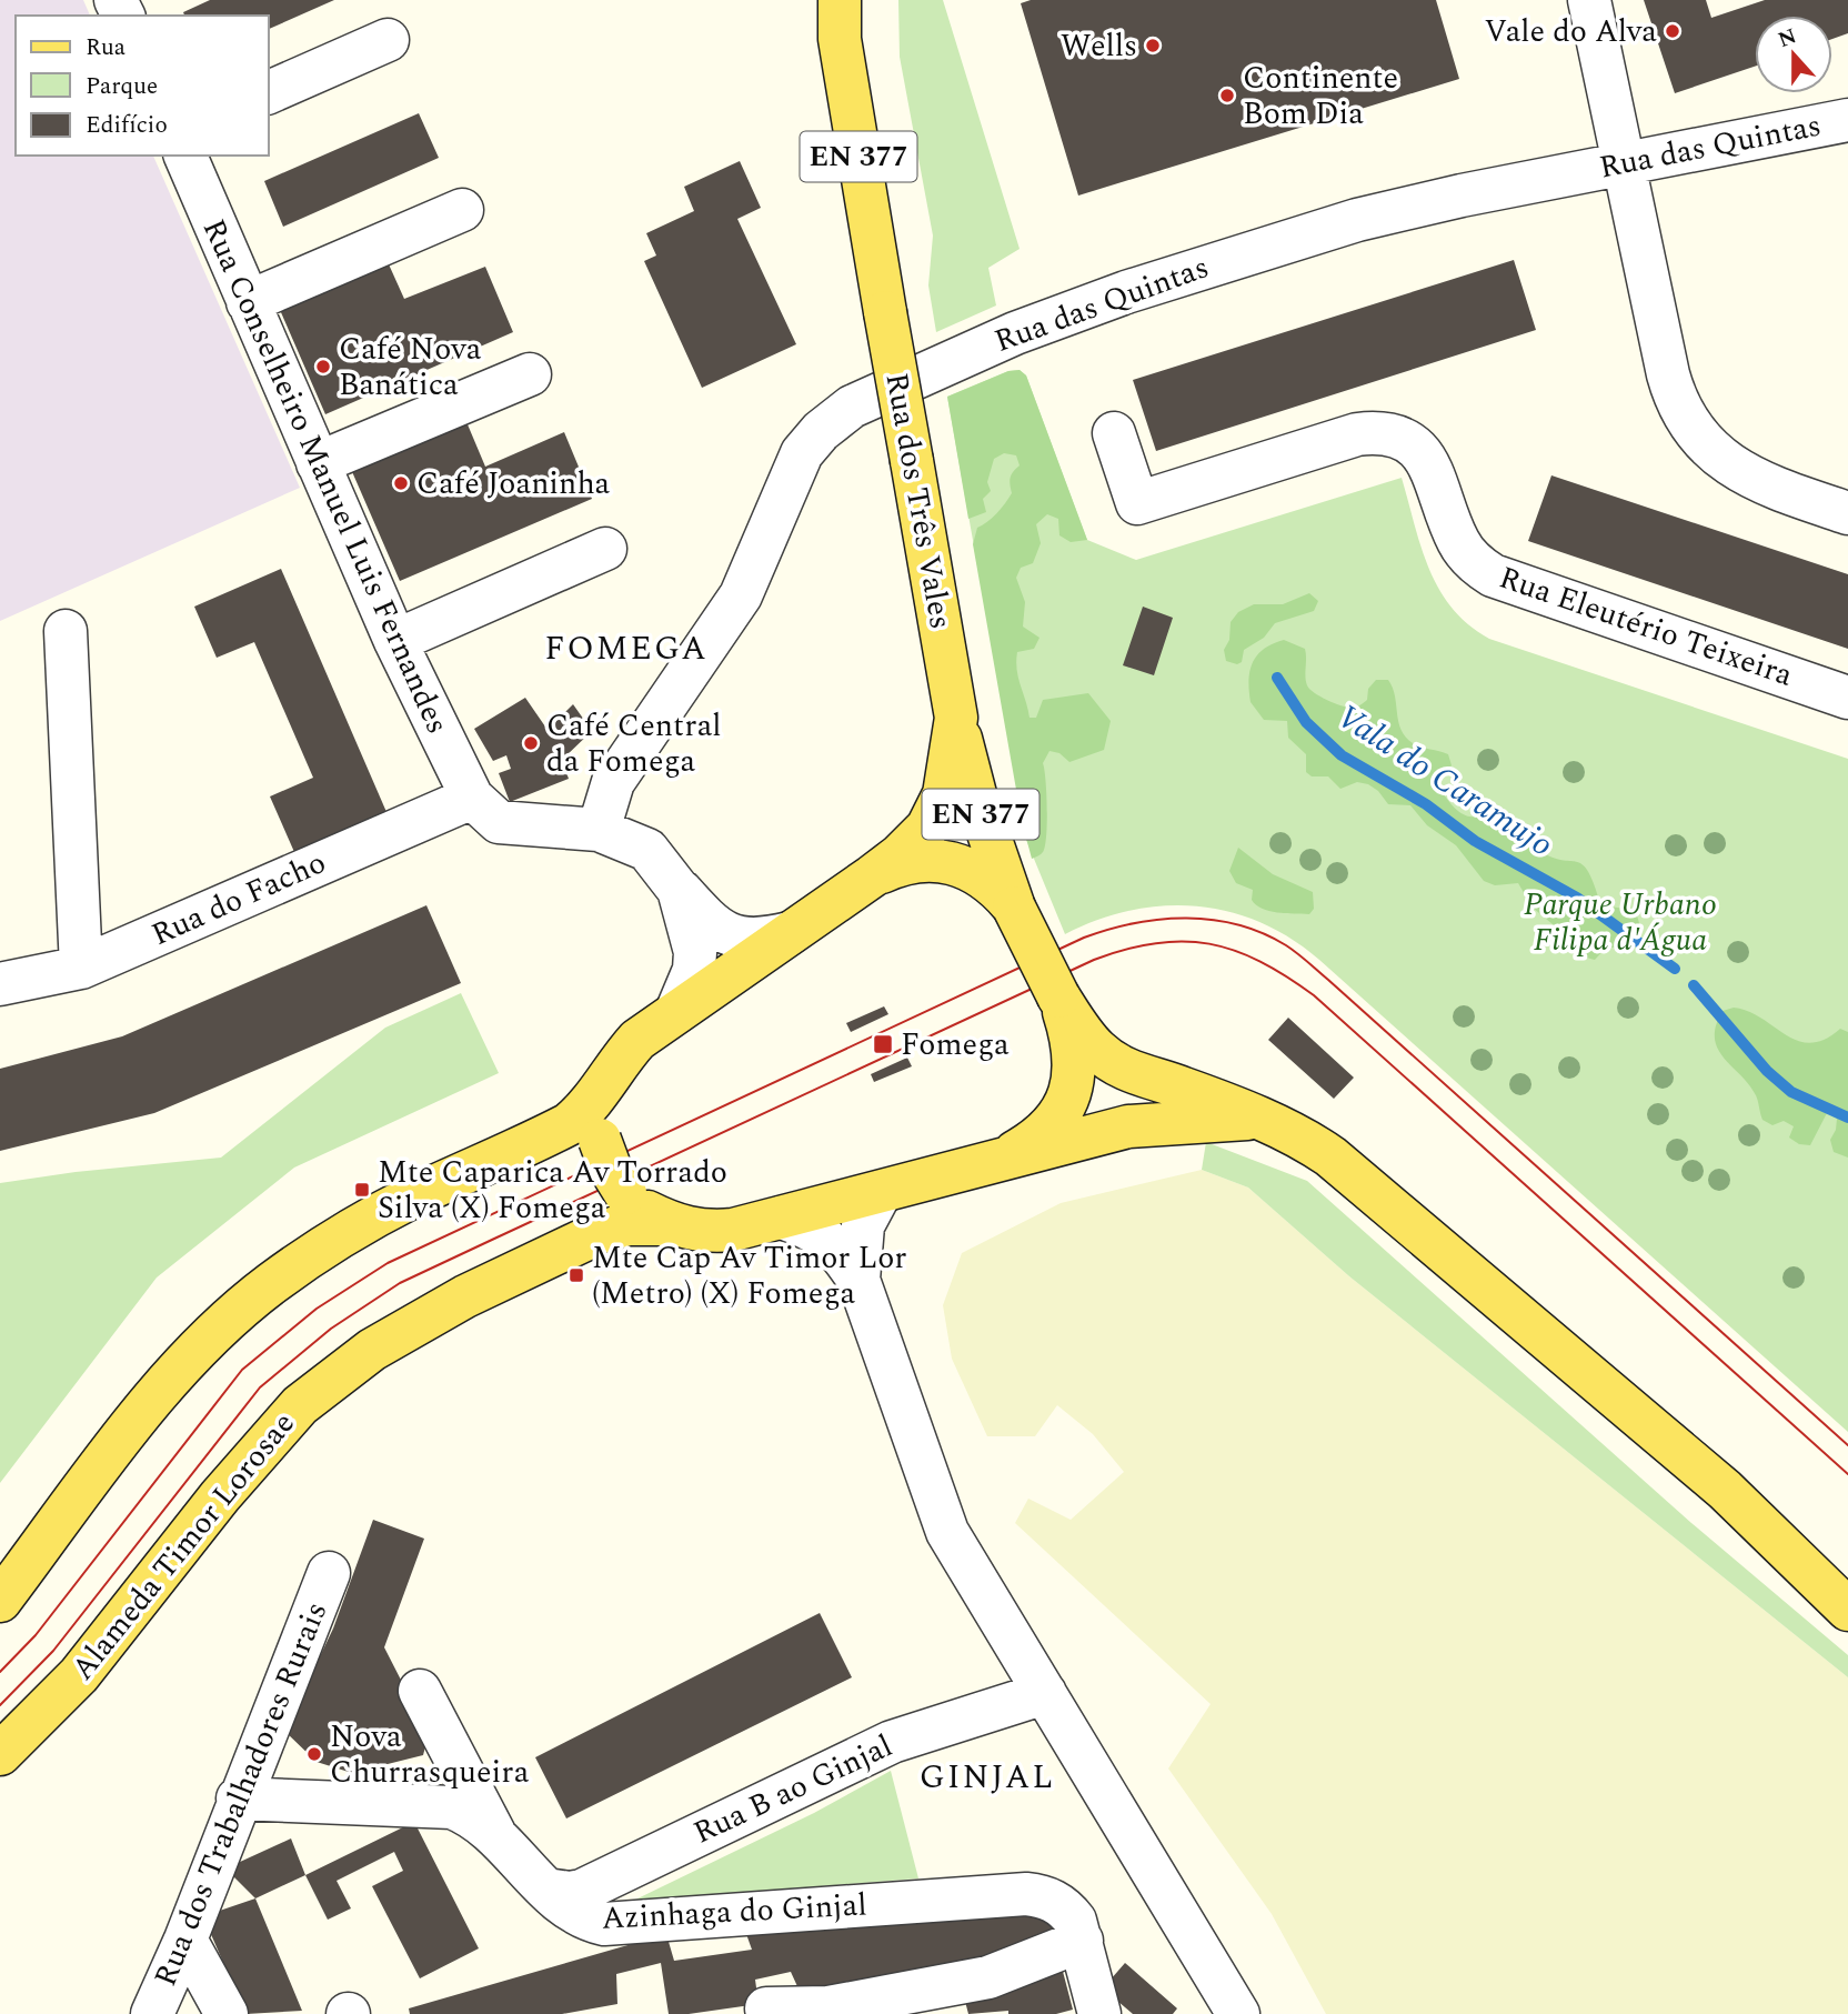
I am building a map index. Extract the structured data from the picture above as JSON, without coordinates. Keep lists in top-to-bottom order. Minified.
{"streets":{"main road":["EN 377","Rua dos Três Vales","Alameda Timor Lorosae"],"street":["Rua das Quintas","Rua Conselheiro Manuel Luis Fernandes","Rua Eleutério Teixeira","Rua do Facho","Rua B ao Ginjal","Rua dos Trabalhadores Rurais","Azinhaga do Ginjal"]},"crossings":[["EN 377","Rua dos Três Vales"],["Rua Conselheiro Manuel Luis Fernandes","Rua do Facho"],["Rua B ao Ginjal","Azinhaga do Ginjal"],["Rua dos Trabalhadores Rurais","Azinhaga do Ginjal"]],"districts":["FOMEGA","GINJAL"],"water":["Vala do Caramujo"],"parks":["Parque Urbano Filipa d'Água"],"places":{"other":["Vale do Alva","Wells","Continente Bom Dia","Café Nova Banática","Café Joaninha","Café Central da Fomega","Nova Churrasqueira"],"transit":["Fomega","Mte Caparica Av Torrado Silva (X) Fomega","Mte Cap Av Timor Lor (Metro) (X) Fomega"]},"legend":["Rua","Parque","Edifício"],"north":"top"}
